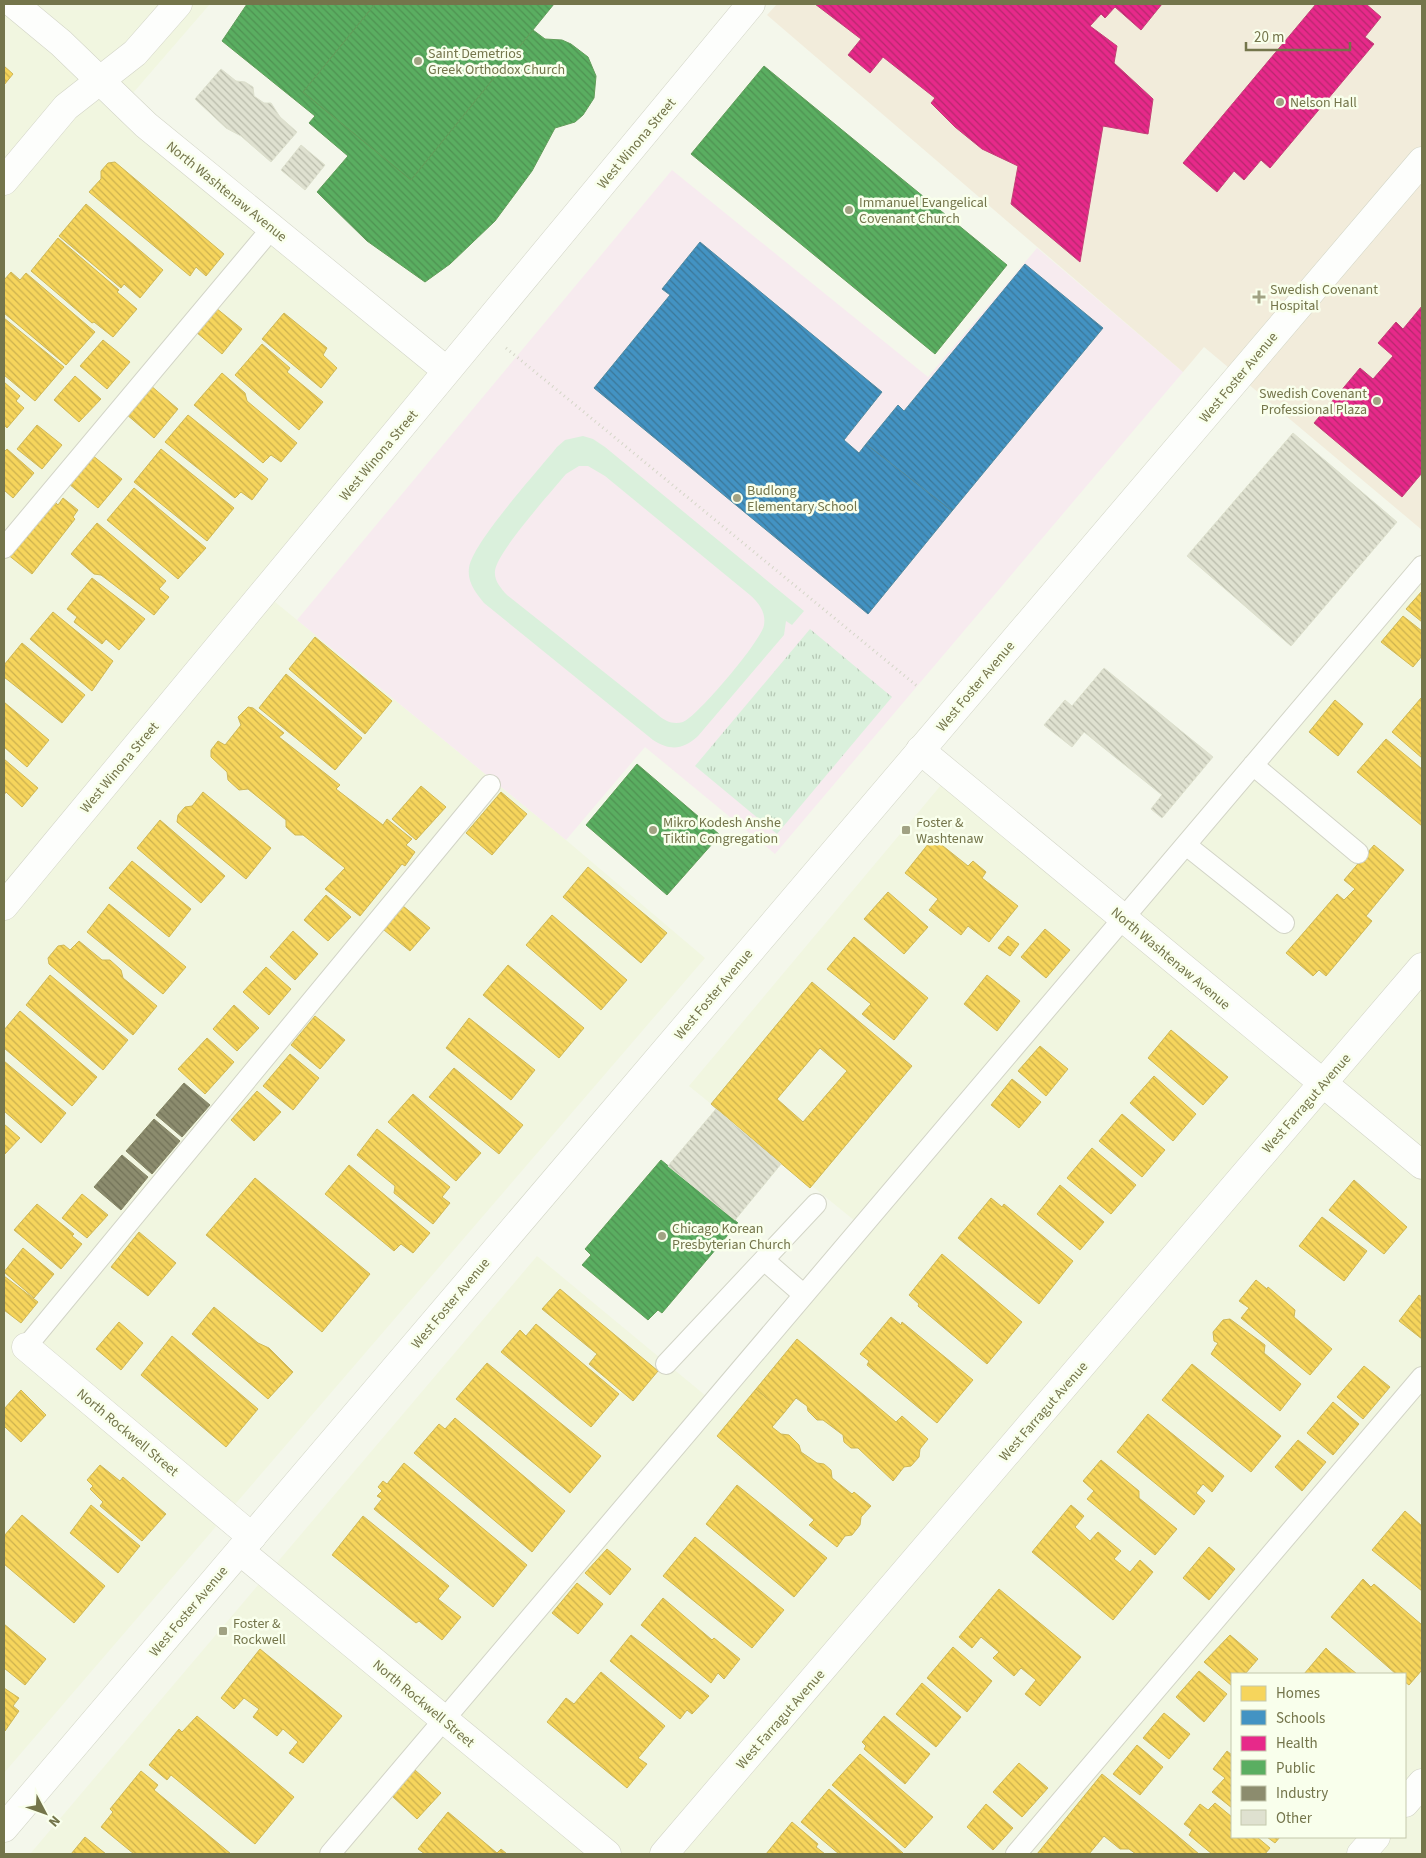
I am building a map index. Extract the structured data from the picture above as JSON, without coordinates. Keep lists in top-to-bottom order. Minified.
{"streets":{"street":["West Winona Street","North Washtenaw Avenue","West Foster Avenue","West Farragut Avenue","North Rockwell Street"]},"crossings":[["West Winona Street","North Washtenaw Avenue"],["North Washtenaw Avenue","West Foster Avenue"],["North Washtenaw Avenue","West Farragut Avenue"],["West Foster Avenue","North Rockwell Street"]],"places":{"other":["Saint Demetrios Greek Orthodox Church","Nelson Hall","Immanuel Evangelical Covenant Church","Swedish Covenant Professional Plaza","Budlong Elementary School","Mikro Kodesh Anshe Tiktin Congregation","Chicago Korean Presbyterian Church"],"health":["Swedish Covenant Hospital"],"transit":["Foster & Washtenaw","Foster & Rockwell"]},"legend":["Homes","Schools","Health","Public","Industry","Other"],"scale_bar":"20 m","north":"bottom right"}
